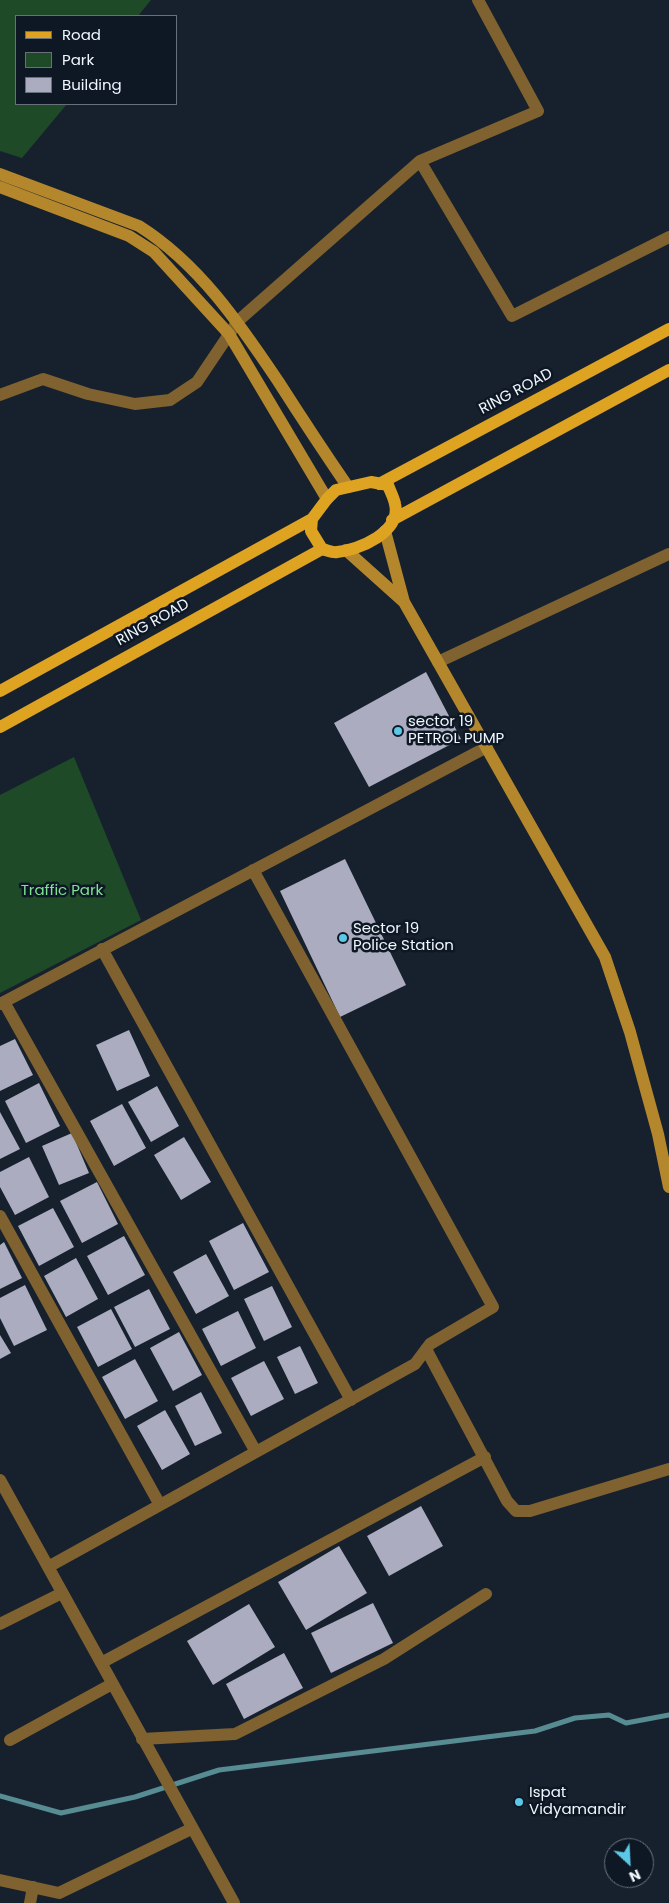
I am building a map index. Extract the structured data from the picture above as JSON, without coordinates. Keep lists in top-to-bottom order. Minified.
{"streets":{"main road":["RING ROAD"]},"parks":["Traffic Park"],"places":["sector 19 PETROL PUMP","Sector 19 Police Station","Ispat Vidyamandir"],"legend":["Road","Park","Building"],"north":"bottom right"}
